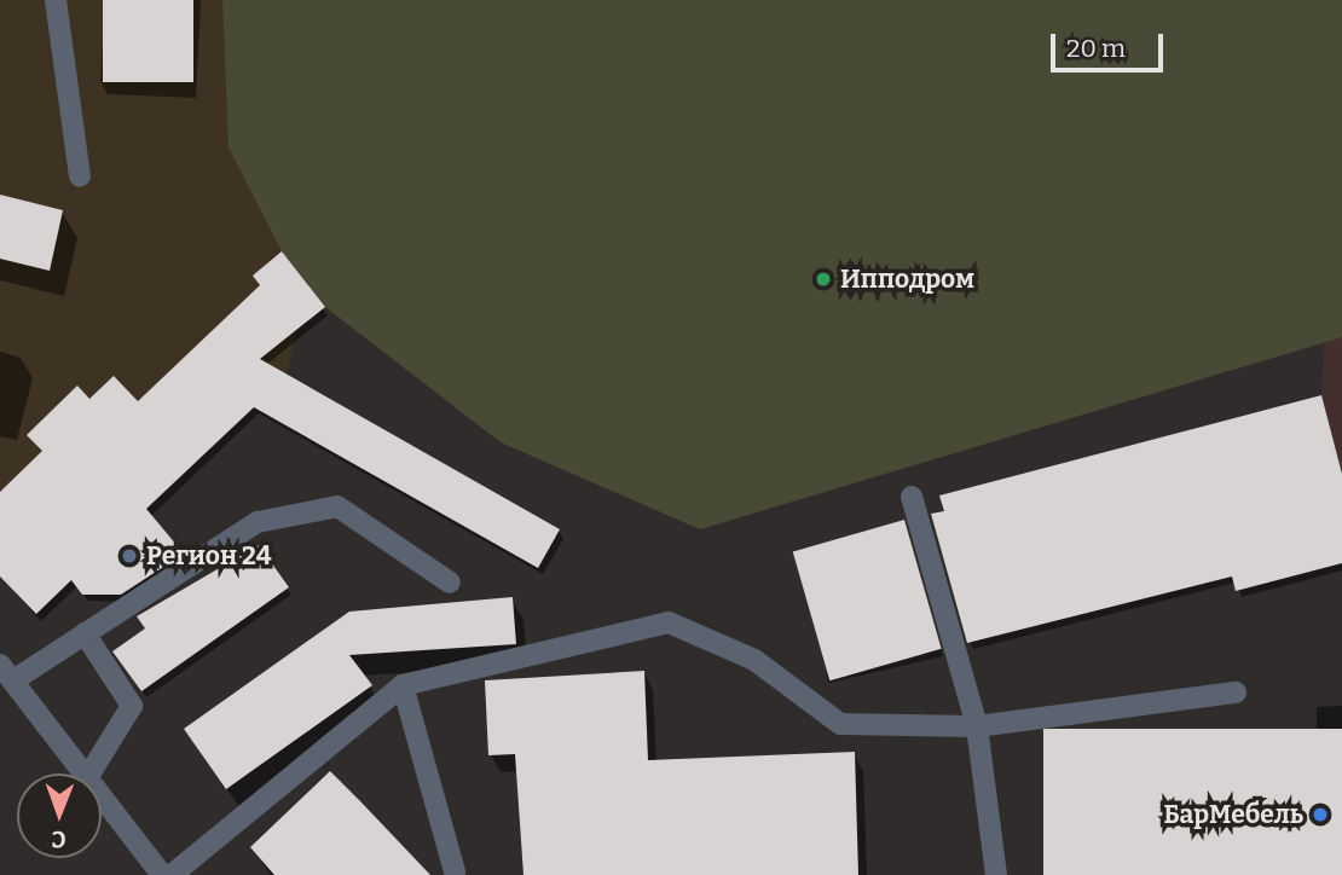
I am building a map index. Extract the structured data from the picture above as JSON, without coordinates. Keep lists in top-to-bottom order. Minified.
{"places":["Ипподром","Регион 24","БарМебель"],"scale_bar":"20 m","north":"bottom"}
